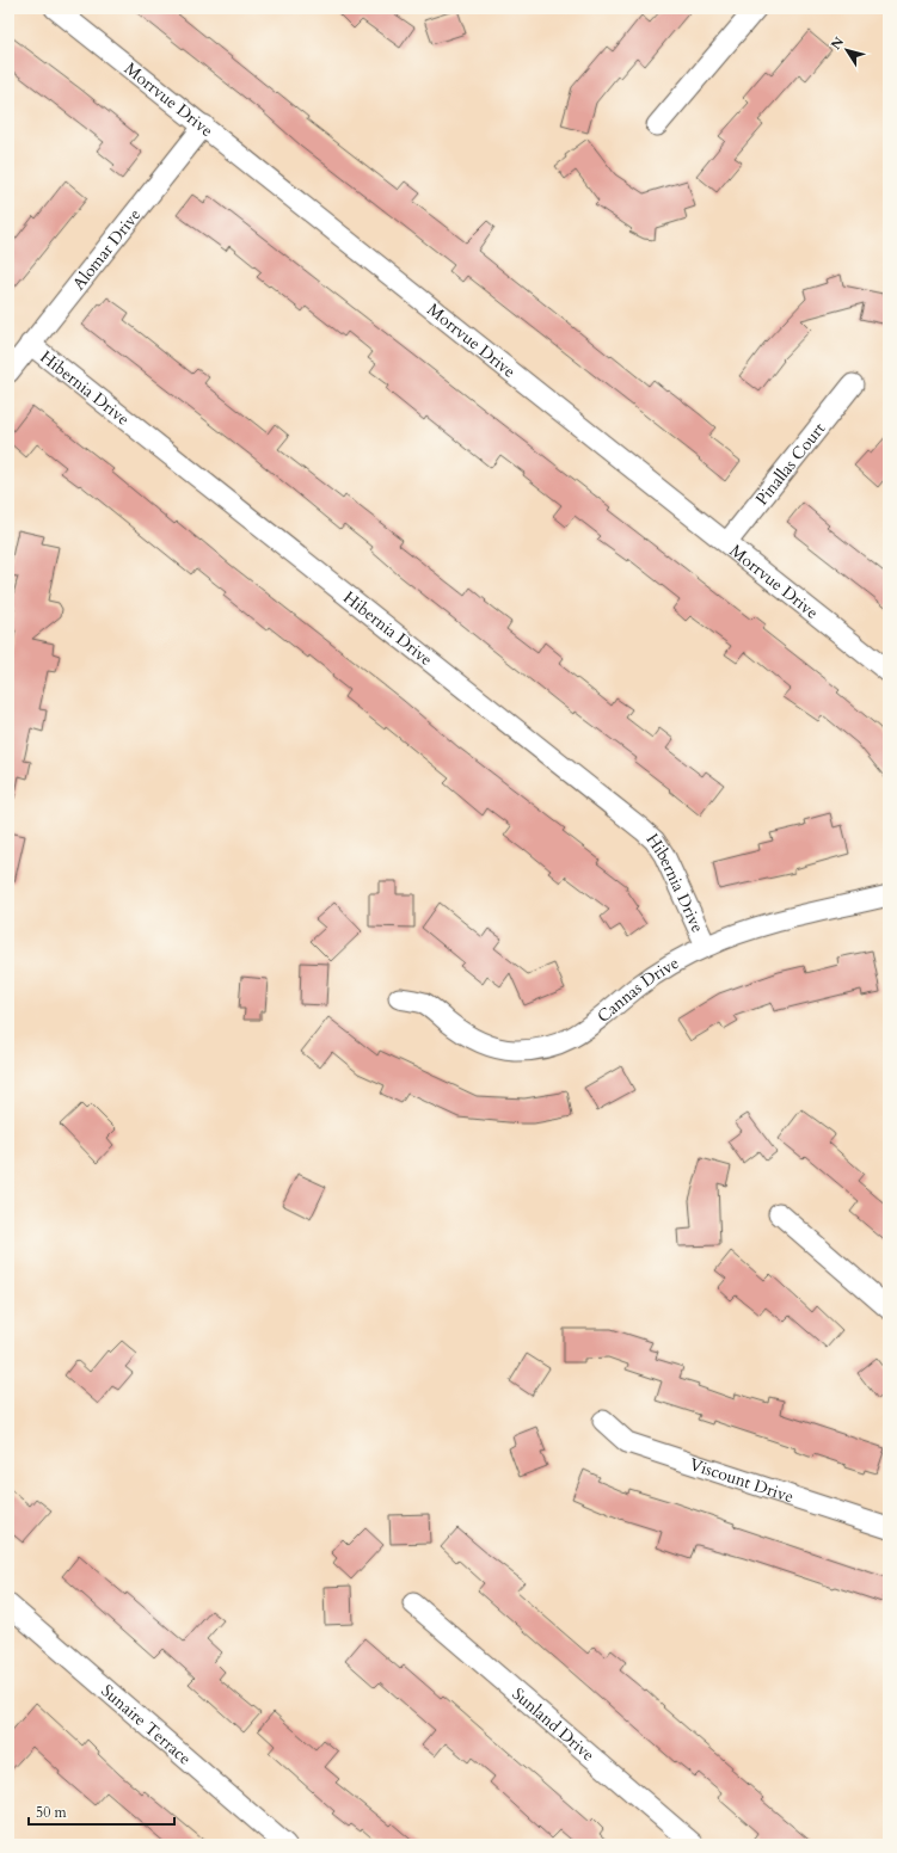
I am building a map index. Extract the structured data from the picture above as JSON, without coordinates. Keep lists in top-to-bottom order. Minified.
{"streets":{"street":["Morrvue Drive","Alomar Drive","Hibernia Drive","Pinallas Court","Cannas Drive","Viscount Drive","Sunaire Terrace","Sunland Drive"]},"crossings":[["Morrvue Drive","Alomar Drive"],["Morrvue Drive","Pinallas Court"],["Alomar Drive","Hibernia Drive"],["Hibernia Drive","Cannas Drive"]],"scale_bar":"50 m","north":"top left"}
